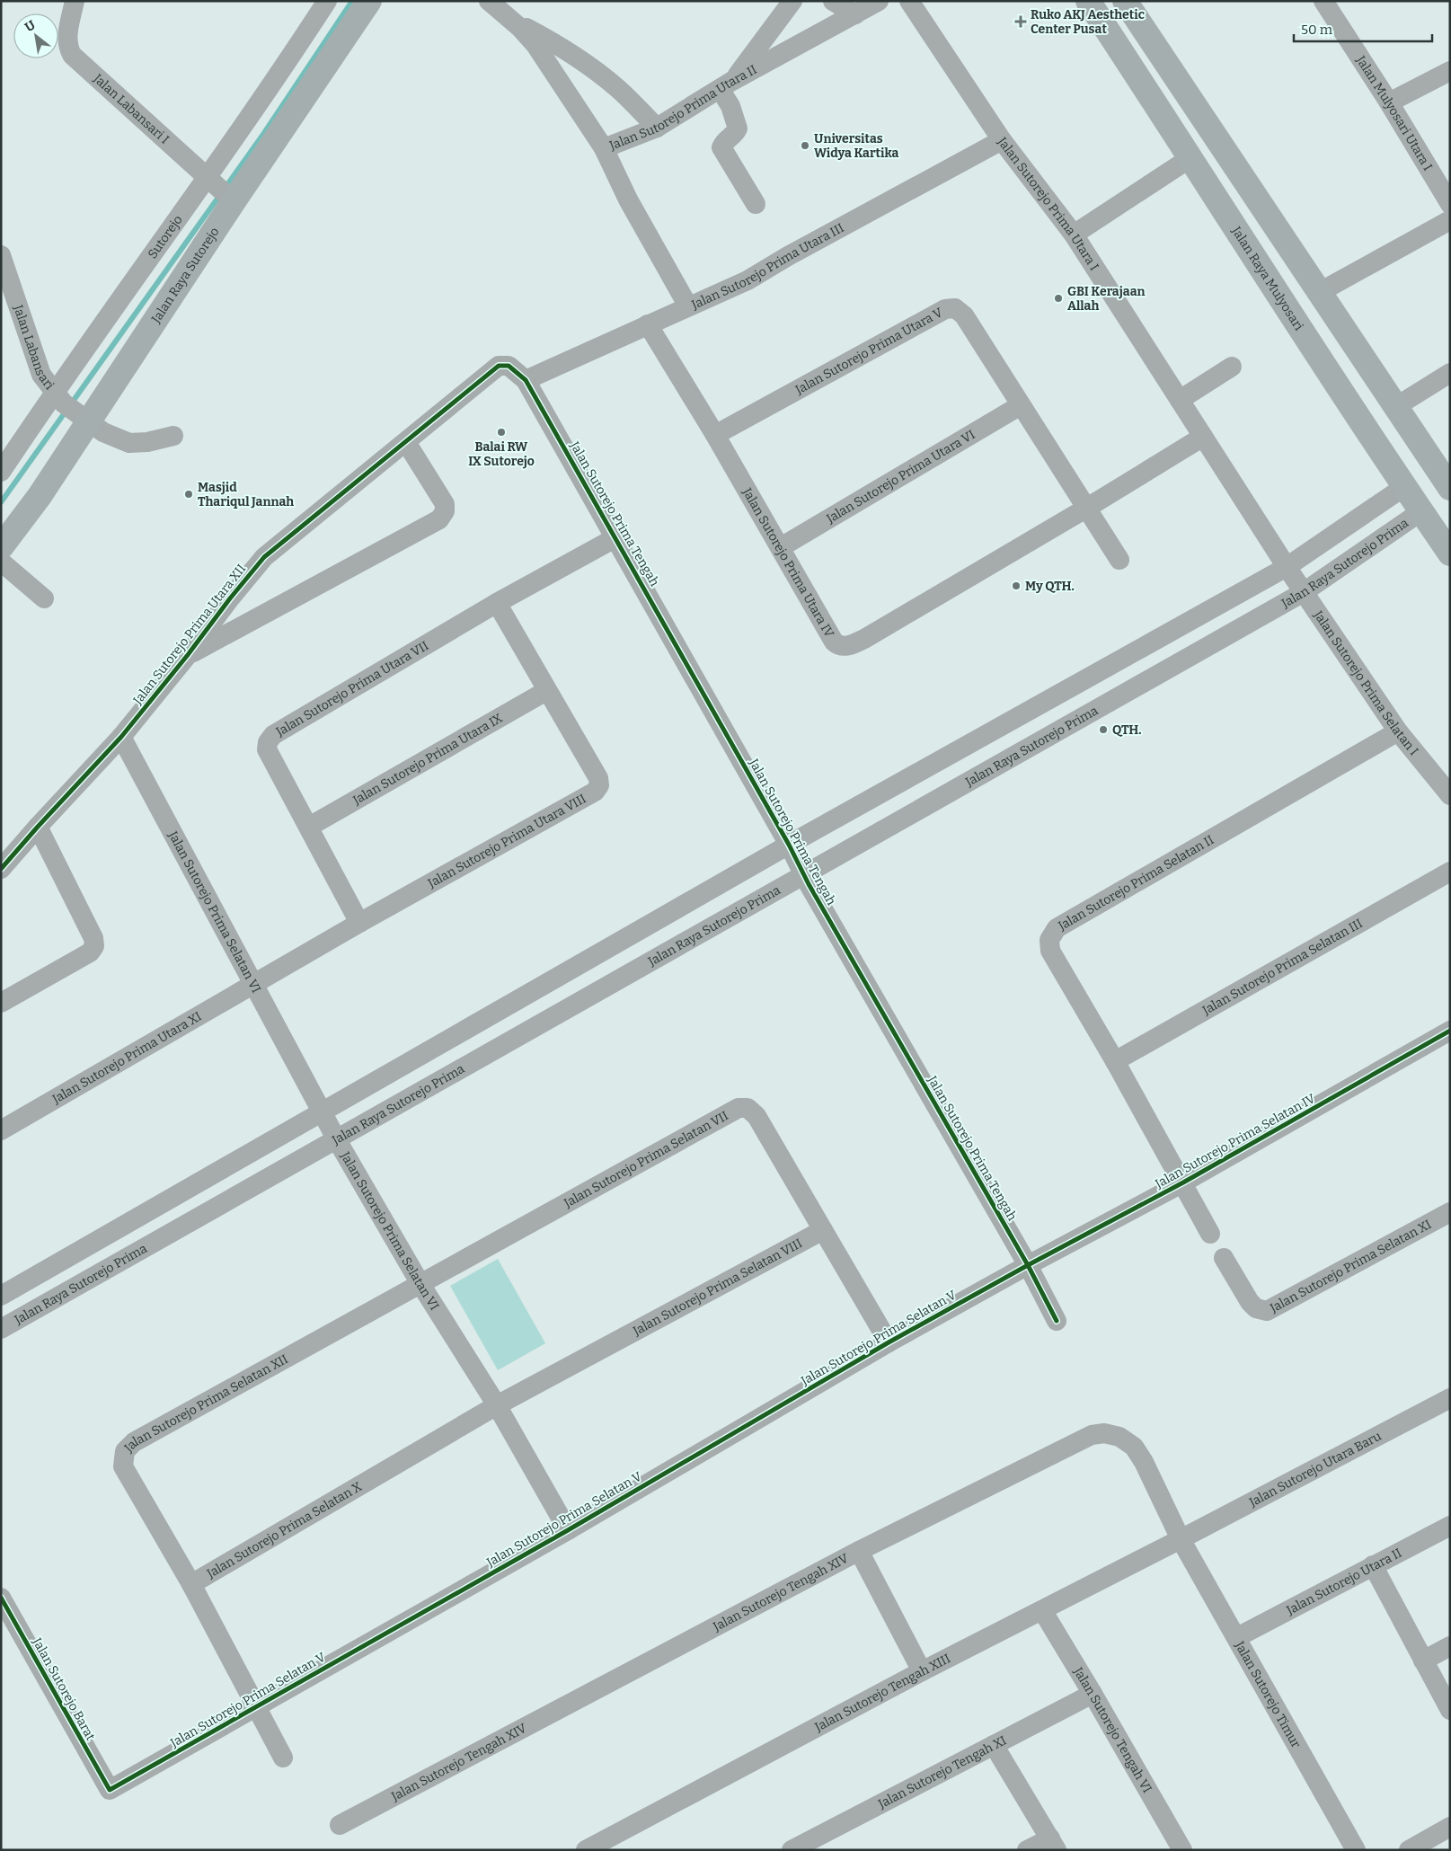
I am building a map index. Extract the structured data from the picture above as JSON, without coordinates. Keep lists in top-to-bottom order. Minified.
{"streets":{"main road":["Jalan Raya Sutorejo","Jalan Raya Mulyosari"],"street":["Jalan Sutorejo Prima Utara II","Jalan Labansari I","Jalan Mulyosari Utara I","Jalan Sutorejo Prima Utara I","Sutorejo","Jalan Sutorejo Prima Utara III","Jalan Labansari","Jalan Sutorejo Prima Utara V","Jalan Sutorejo Prima Utara VI","Jalan Sutorejo Prima Tengah","Jalan Sutorejo Prima Utara IV","Jalan Raya Sutorejo Prima","Jalan Sutorejo Prima Utara XII","Jalan Sutorejo Prima Selatan I","Jalan Sutorejo Prima Utara VII","Jalan Sutorejo Prima Utara IX","Jalan Sutorejo Prima Utara VIII","Jalan Sutorejo Prima Selatan II","Jalan Sutorejo Prima Selatan VI","Jalan Sutorejo Prima Selatan III","Jalan Sutorejo Prima Utara XI","Jalan Sutorejo Prima Selatan IV","Jalan Sutorejo Prima Selatan VII","Jalan Sutorejo Prima Selatan XI","Jalan Sutorejo Prima Selatan VIII","Jalan Sutorejo Prima Selatan V","Jalan Sutorejo Prima Selatan XII","Jalan Sutorejo Utara Baru","Jalan Sutorejo Prima Selatan X","Jalan Sutorejo Utara II","Jalan Sutorejo Tengah XIV","Jalan Sutorejo Barat","Jalan Sutorejo Tengah XIII","Jalan Sutorejo Timur","Jalan Sutorejo Tengah VI","Jalan Sutorejo Tengah XI"]},"crossings":[["Jalan Labansari I","Sutorejo"],["Jalan Labansari I","Jalan Raya Sutorejo"],["Jalan Sutorejo Prima Utara I","Jalan Sutorejo Prima Utara III"],["Jalan Sutorejo Prima Utara I","Jalan Sutorejo Prima Utara IV"],["Jalan Sutorejo Prima Utara I","Jalan Sutorejo Prima Selatan I"],["Sutorejo","Jalan Raya Sutorejo"],["Sutorejo","Jalan Labansari"],["Jalan Sutorejo Prima Utara III","Jalan Sutorejo Prima Tengah"],["Jalan Sutorejo Prima Utara III","Jalan Sutorejo Prima Utara IV"],["Jalan Raya Sutorejo","Jalan Labansari"],["Jalan Raya Mulyosari","Jalan Raya Sutorejo Prima"],["Jalan Sutorejo Prima Utara V","Jalan Sutorejo Prima Utara VI"],["Jalan Sutorejo Prima Utara V","Jalan Sutorejo Prima Utara IV"],["Jalan Sutorejo Prima Utara VI","Jalan Sutorejo Prima Utara IV"],["Jalan Sutorejo Prima Tengah","Jalan Raya Sutorejo Prima"],["Jalan Sutorejo Prima Tengah","Jalan Sutorejo Prima Utara XII"],["Jalan Sutorejo Prima Tengah","Jalan Sutorejo Prima Utara VII"],["Jalan Sutorejo Prima Tengah","Jalan Sutorejo Prima Selatan IV"],["Jalan Sutorejo Prima Tengah","Jalan Sutorejo Prima Selatan V"],["Jalan Raya Sutorejo Prima","Jalan Sutorejo Prima Selatan I"],["Jalan Raya Sutorejo Prima","Jalan Sutorejo Prima Selatan VI"],["Jalan Sutorejo Prima Utara XII","Jalan Sutorejo Prima Selatan VI"],["Jalan Sutorejo Prima Selatan I","Jalan Sutorejo Prima Selatan II"],["Jalan Sutorejo Prima Utara VII","Jalan Sutorejo Prima Utara IX"],["Jalan Sutorejo Prima Utara VII","Jalan Sutorejo Prima Utara VIII"],["Jalan Sutorejo Prima Utara IX","Jalan Sutorejo Prima Utara VIII"],["Jalan Sutorejo Prima Utara VIII","Jalan Sutorejo Prima Selatan VI"],["Jalan Sutorejo Prima Utara VIII","Jalan Sutorejo Prima Utara XI"],["Jalan Sutorejo Prima Selatan II","Jalan Sutorejo Prima Selatan III"],["Jalan Sutorejo Prima Selatan II","Jalan Sutorejo Prima Selatan IV"],["Jalan Sutorejo Prima Selatan VI","Jalan Sutorejo Prima Utara XI"],["Jalan Sutorejo Prima Selatan VI","Jalan Sutorejo Prima Selatan VII"],["Jalan Sutorejo Prima Selatan VI","Jalan Sutorejo Prima Selatan VIII"],["Jalan Sutorejo Prima Selatan VI","Jalan Sutorejo Prima Selatan V"],["Jalan Sutorejo Prima Selatan VI","Jalan Sutorejo Prima Selatan XII"],["Jalan Sutorejo Prima Selatan VI","Jalan Sutorejo Prima Selatan X"],["Jalan Sutorejo Prima Selatan IV","Jalan Sutorejo Prima Selatan V"],["Jalan Sutorejo Prima Selatan VII","Jalan Sutorejo Prima Selatan VIII"],["Jalan Sutorejo Prima Selatan VII","Jalan Sutorejo Prima Selatan XII"],["Jalan Sutorejo Prima Selatan VIII","Jalan Sutorejo Prima Selatan X"],["Jalan Sutorejo Prima Selatan V","Jalan Sutorejo Barat"],["Jalan Sutorejo Prima Selatan XII","Jalan Sutorejo Prima Selatan X"],["Jalan Sutorejo Utara Baru","Jalan Sutorejo Tengah XIV"],["Jalan Sutorejo Utara Baru","Jalan Sutorejo Tengah XIII"],["Jalan Sutorejo Utara Baru","Jalan Sutorejo Timur"],["Jalan Sutorejo Tengah XIV","Jalan Sutorejo Tengah XIII"],["Jalan Sutorejo Tengah XIV","Jalan Sutorejo Timur"],["Jalan Sutorejo Tengah XIII","Jalan Sutorejo Timur"],["Jalan Sutorejo Tengah XIII","Jalan Sutorejo Tengah VI"],["Jalan Sutorejo Tengah VI","Jalan Sutorejo Tengah XI"]],"places":{"health":["Ruko AKJ Aesthetic Center Pusat"],"other":["Universitas Widya Kartika","GBI Kerajaan Allah","Balai RW IX Sutorejo","Masjid Thariqul Jannah","My QTH.","QTH."]},"scale_bar":"50 m","north":"top left"}
